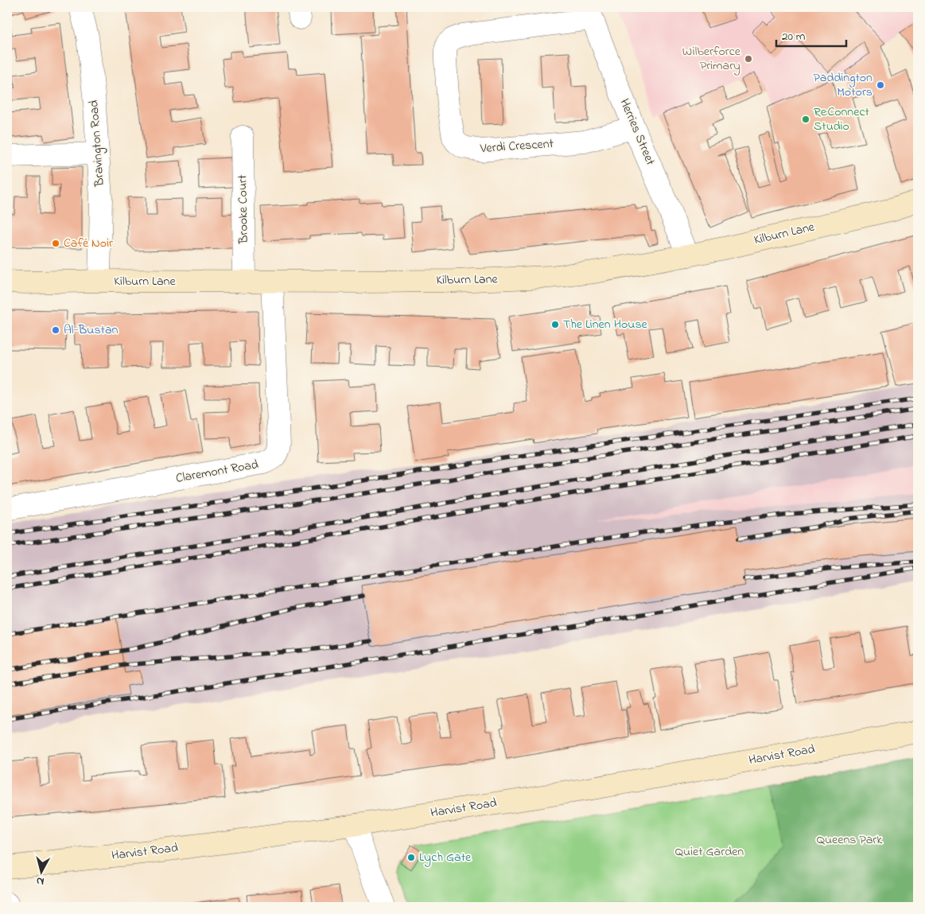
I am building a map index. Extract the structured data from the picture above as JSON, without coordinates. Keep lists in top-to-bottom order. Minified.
{"streets":{"main road":["Kilburn Lane","Harvist Road"],"street":["Herries Street","Bravington Road","Verdi Crescent","Brooke Court","Claremont Road"]},"crossings":[["Herries Street","Verdi Crescent"],["Herries Street","Kilburn Lane"],["Bravington Road","Kilburn Lane"],["Brooke Court","Kilburn Lane"],["Kilburn Lane","Claremont Road"]],"parks":["Queens Park","Quiet Garden"],"places":["Wilberforce Primary","Paddington Motors","Re:Connect Studio","Café Noir","The Linen House","Al-Bustan","Lych Gate"],"scale_bar":"20 m","north":"bottom"}
